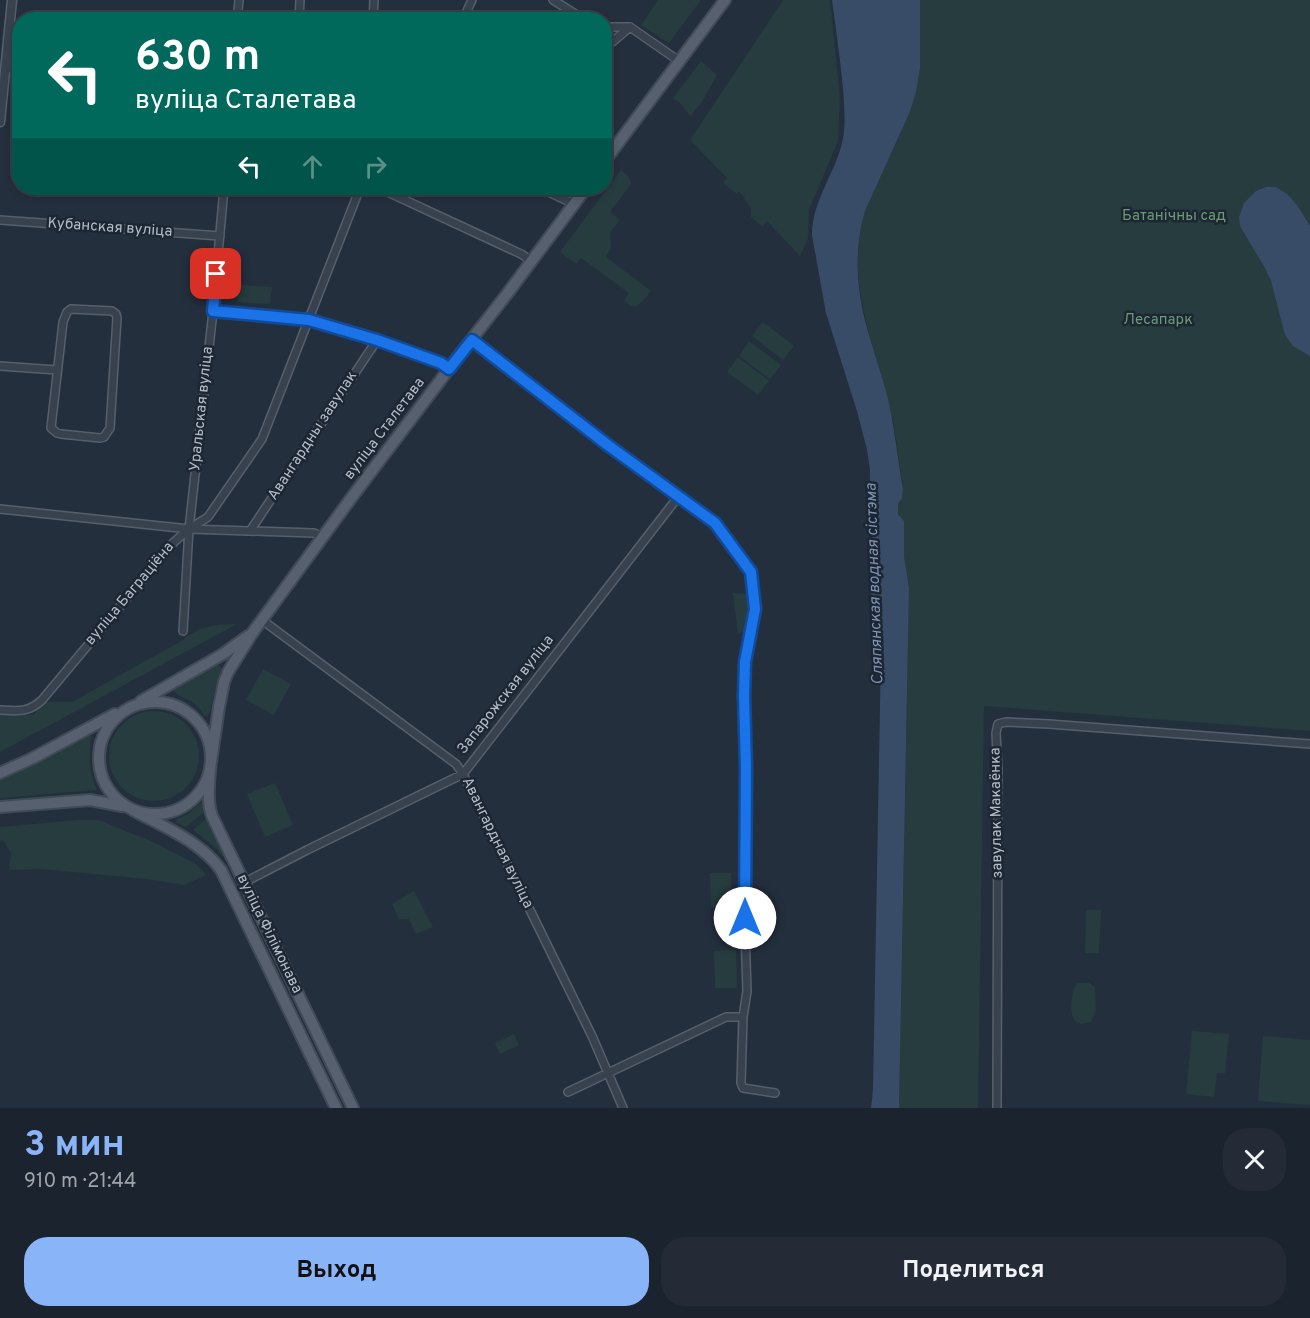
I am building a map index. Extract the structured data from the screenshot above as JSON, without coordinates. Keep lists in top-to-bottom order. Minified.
{"streets":{"main road":["вуліца Сталетава","вуліца Філімонава"],"street":["Кубанская вуліца","Уральская вуліца","Авангардны завулак","вуліца Баграціёна","Запарожская вуліца","завулак Макаёнка","Авангардная вуліца"]},"crossings":[["Кубанская вуліца","Уральская вуліца"],["Уральская вуліца","вуліца Баграціёна"],["вуліца Сталетава","Авангардная вуліца"],["Запарожская вуліца","Авангардная вуліца"],["Запарожская вуліца","вуліца Філімонава"]],"water":["Сляпянская водная сістэма"],"parks":["Батанічны сад","Лесапарк"],"page":{"turn":["630 m","вуліца Сталетава"],"heading":["3 мин","910 m · 21:44"],"buttons":["Выход","Поделиться"]}}
